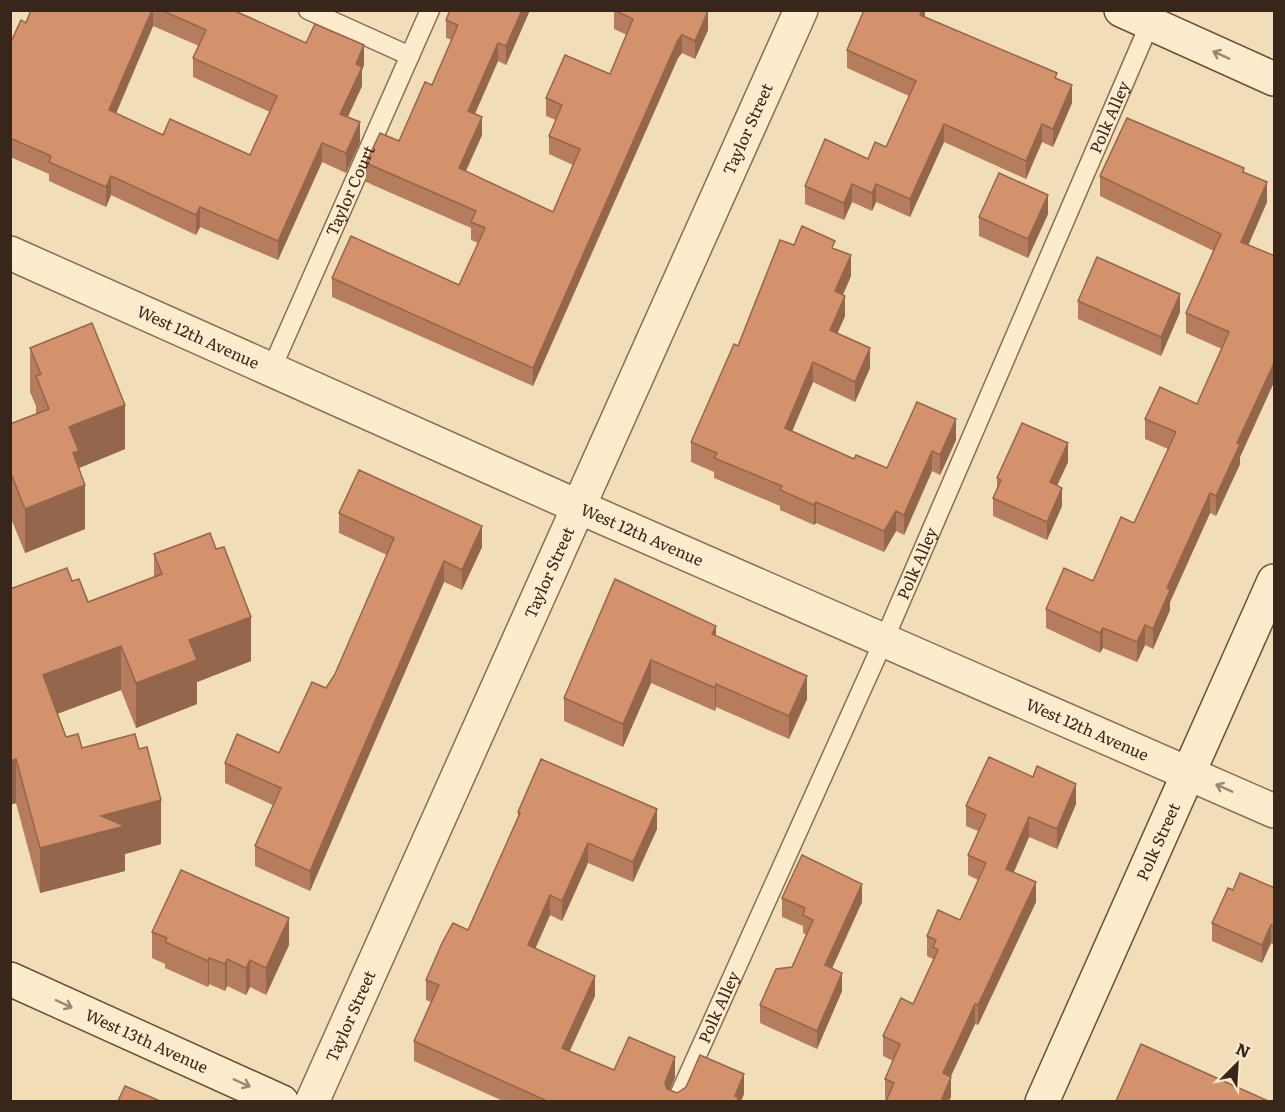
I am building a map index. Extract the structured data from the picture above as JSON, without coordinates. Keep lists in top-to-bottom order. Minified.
{"streets":{"street":["Taylor Street","West 12th Avenue","Polk Street","West 13th Avenue"],"lane":["Polk Alley","Taylor Court"]},"crossings":[["Polk Alley","West 12th Avenue"],["Taylor Street","West 12th Avenue"],["Taylor Court","West 12th Avenue"],["West 12th Avenue","Polk Street"]],"one_way":["West 13th Avenue"],"north":"top right"}
